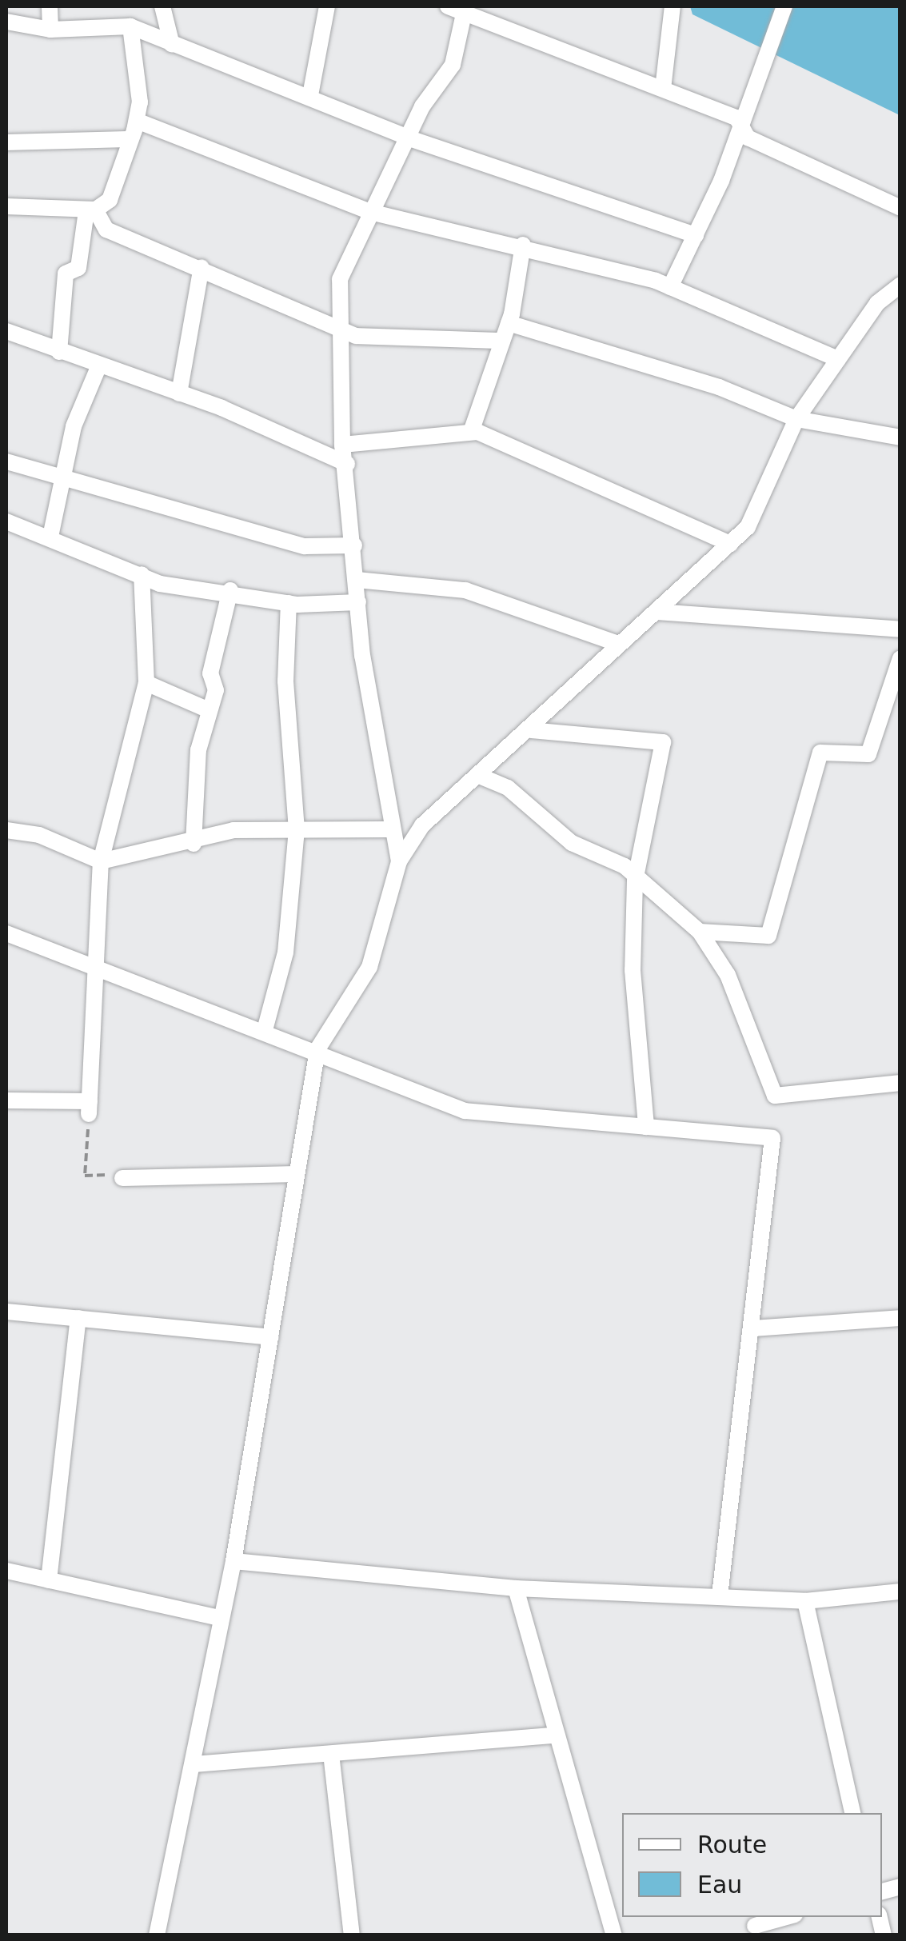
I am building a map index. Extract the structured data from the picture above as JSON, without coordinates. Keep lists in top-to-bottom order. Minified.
{"legend":["Route","Eau"]}
